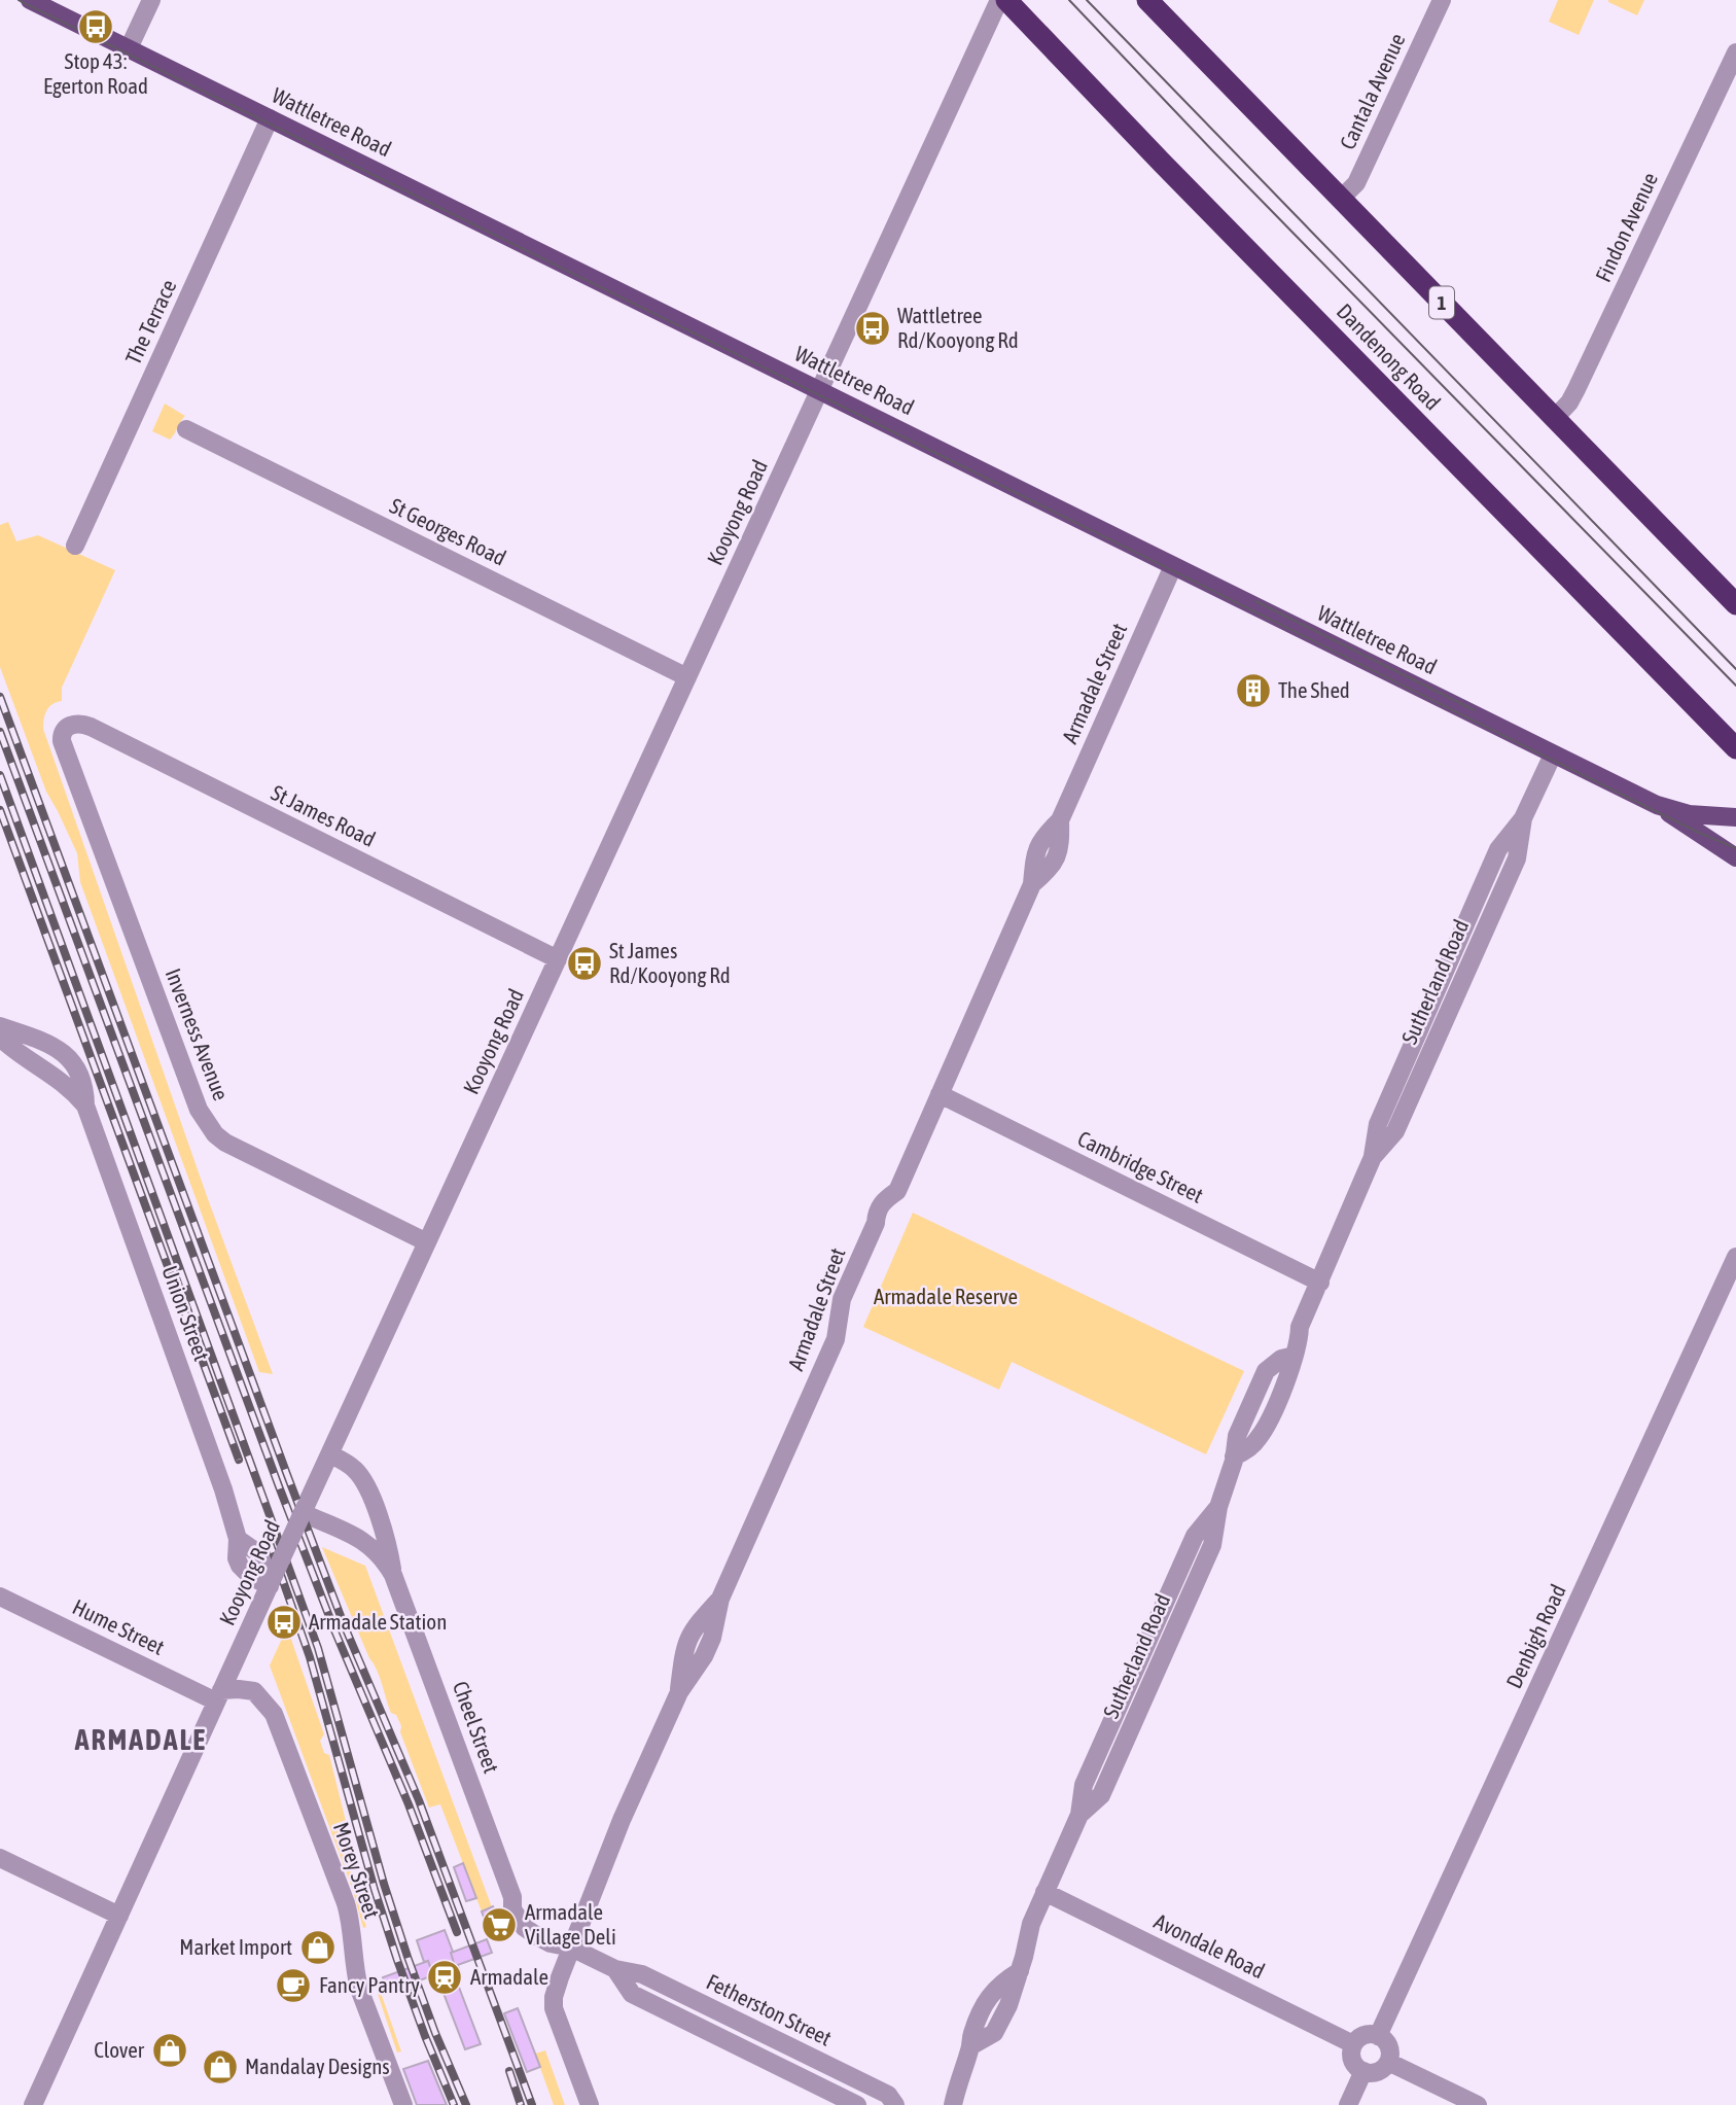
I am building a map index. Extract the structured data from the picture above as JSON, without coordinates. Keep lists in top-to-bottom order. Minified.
{"streets":{"highway":["1","Dandenong Road"],"main road":["Wattletree Road"],"street":["Cantala Avenue","Findon Avenue","The Terrace","Kooyong Road","St Georges Road","Armadale Street","St James Road","Sutherland Road","Inverness Avenue","Cambridge Street","Union Street","Hume Street","Denbigh Road","Cheel Street","Morey Street","Avondale Road","Fetherston Street"]},"crossings":[["Cantala Avenue","1"],["Wattletree Road","The Terrace"],["Wattletree Road","Kooyong Road"],["Wattletree Road","Armadale Street"],["Wattletree Road","Sutherland Road"],["Findon Avenue","1"],["Kooyong Road","St Georges Road"],["Kooyong Road","St James Road"],["Kooyong Road","Inverness Avenue"],["Kooyong Road","Union Street"],["Kooyong Road","Hume Street"],["Kooyong Road","Cheel Street"],["Kooyong Road","Morey Street"],["Armadale Street","Cambridge Street"],["Armadale Street","Cheel Street"],["Armadale Street","Fetherston Street"],["St James Road","Inverness Avenue"],["Sutherland Road","Cambridge Street"],["Sutherland Road","Avondale Road"],["Hume Street","Morey Street"],["Denbigh Road","Avondale Road"],["Cheel Street","Fetherston Street"]],"districts":["ARMADALE"],"parks":["Armadale Reserve"],"places":{"bus stop":["Stop 43: Egerton Road","Wattletree Rd/Kooyong Rd","St James Rd/Kooyong Rd","Armadale Station"],"building":["The Shed"],"supermarket":["Armadale Village Deli"],"shop":["Market Import","Clover","Mandalay Designs"],"station":["Armadale"],"cafe":["Fancy Pantry"]}}
